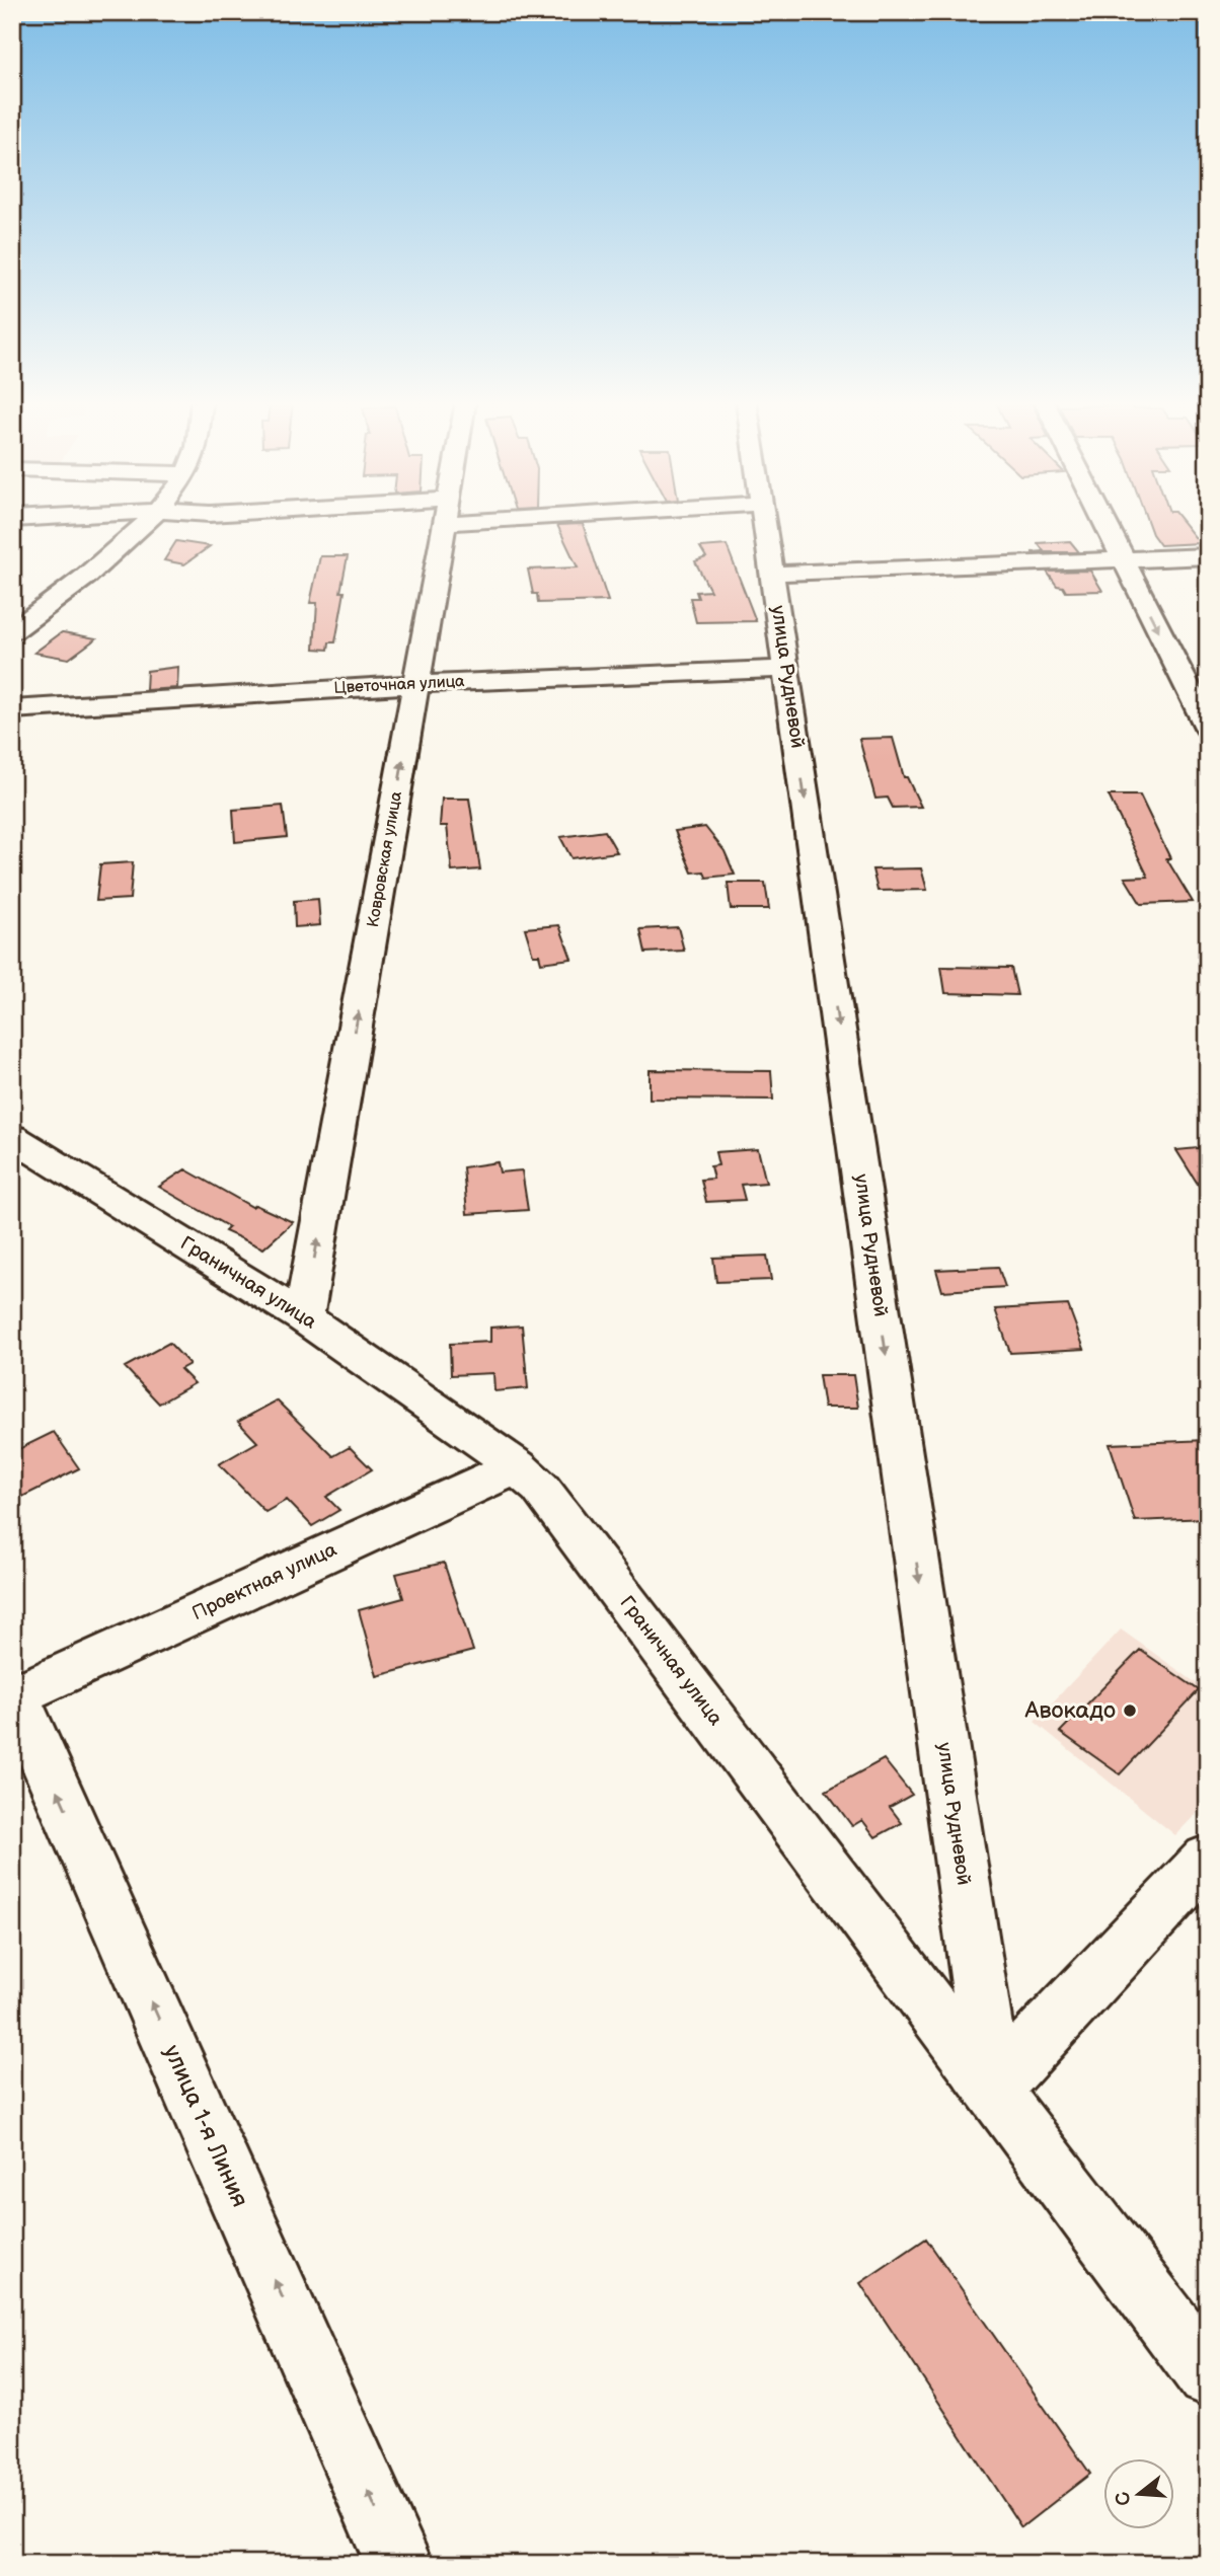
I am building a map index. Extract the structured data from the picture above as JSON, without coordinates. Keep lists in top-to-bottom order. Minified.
{"streets":{"street":["улица Рудневой","Цветочная улица","Ковровская улица","Граничная улица","Проектная улица","улица 1-я Линия"]},"crossings":[["улица Рудневой","Цветочная улица"],["улица Рудневой","Граничная улица"],["Цветочная улица","Ковровская улица"],["Ковровская улица","Граничная улица"],["Граничная улица","Проектная улица"],["Проектная улица","улица 1-я Линия"]],"one_way":["улица Рудневой","Ковровская улица","улица 1-я Линия"],"places":["Авокадо"],"north":"left"}
